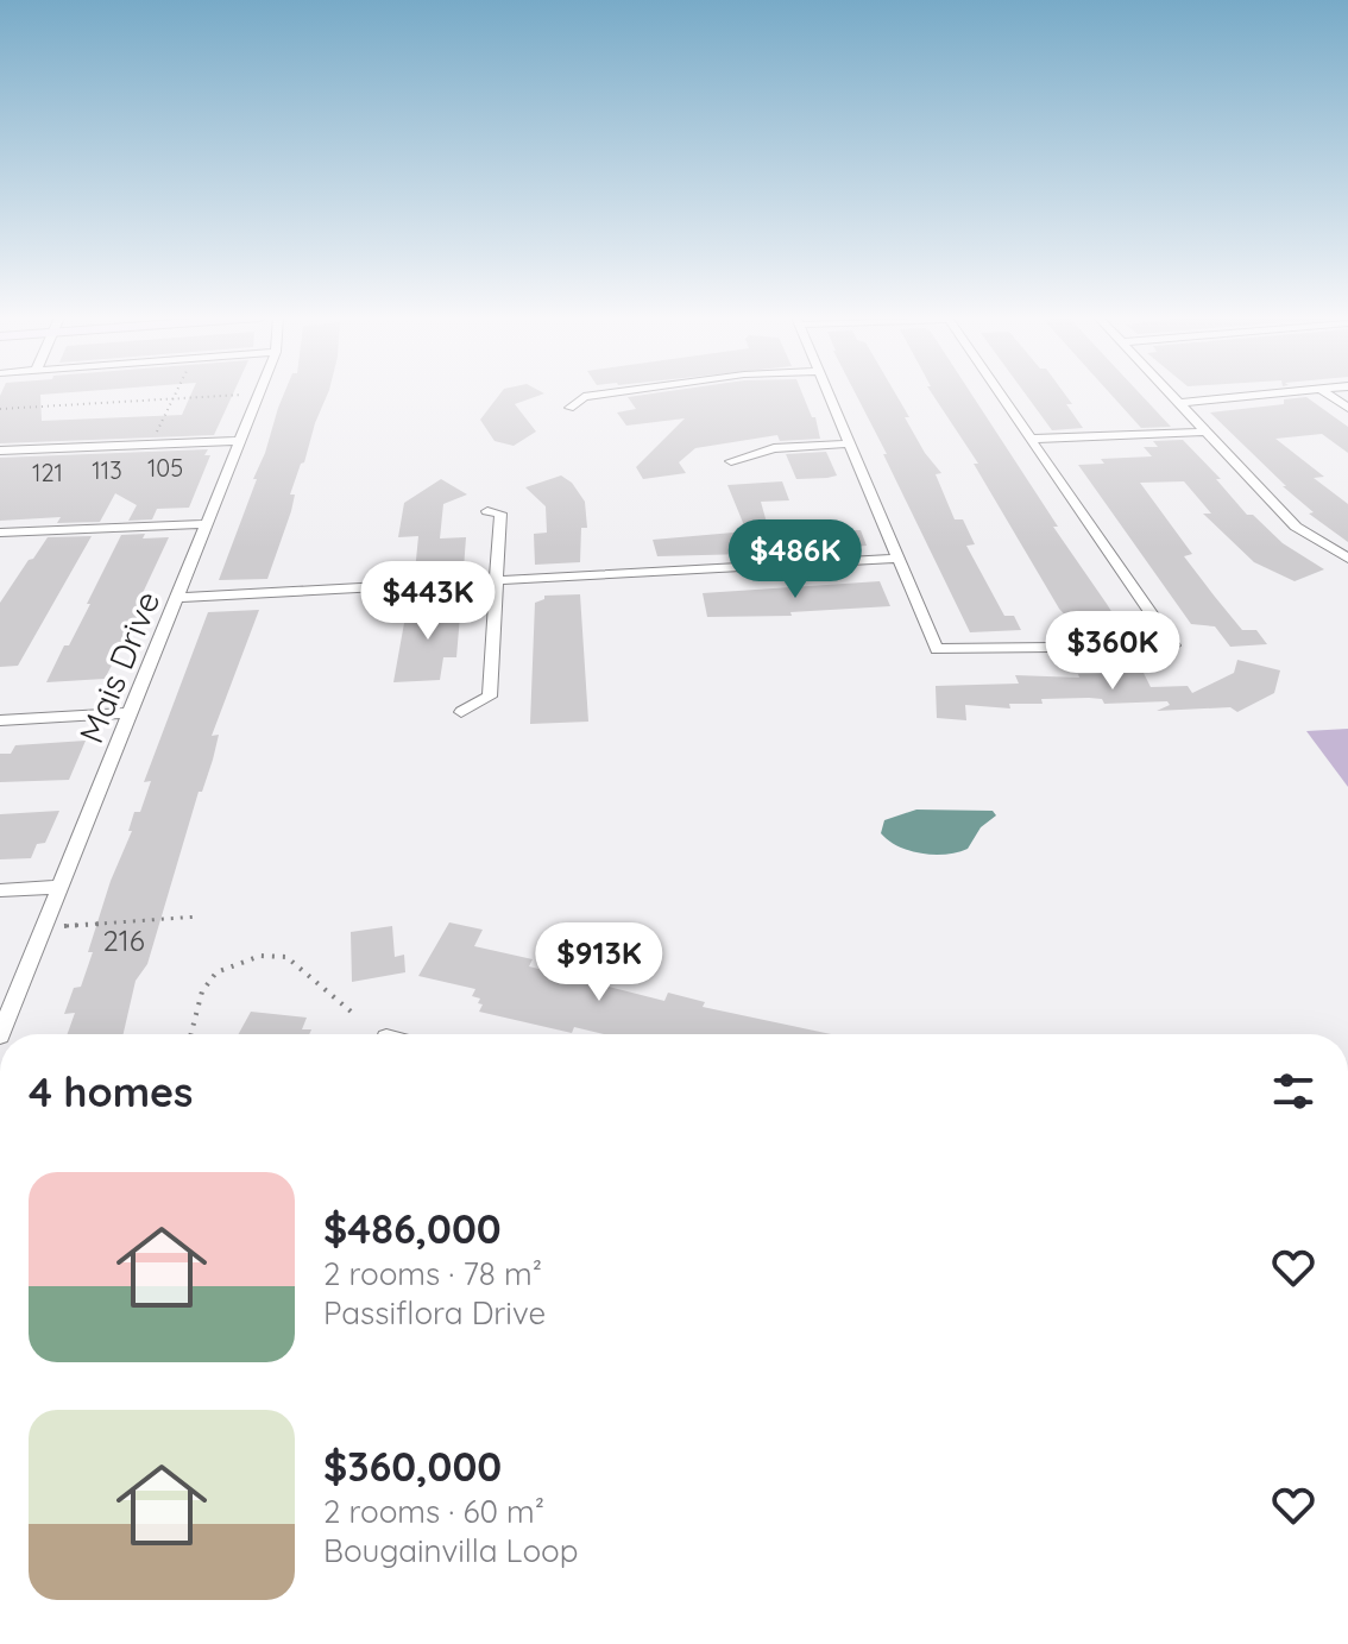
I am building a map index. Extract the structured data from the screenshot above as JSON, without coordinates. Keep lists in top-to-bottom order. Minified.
{"streets":{"street":["Mais Drive"]},"house_numbers":["105","113","121","216"],"page":{"price":["$486K","$443K","$360K","$913K"],"heading":"4 homes","list":[{"name":"$486,000","note":"2 rooms · 78 m² · Passiflora Drive"},{"name":"$360,000","note":"2 rooms · 60 m² · Bougainvilla Loop"}]}}
